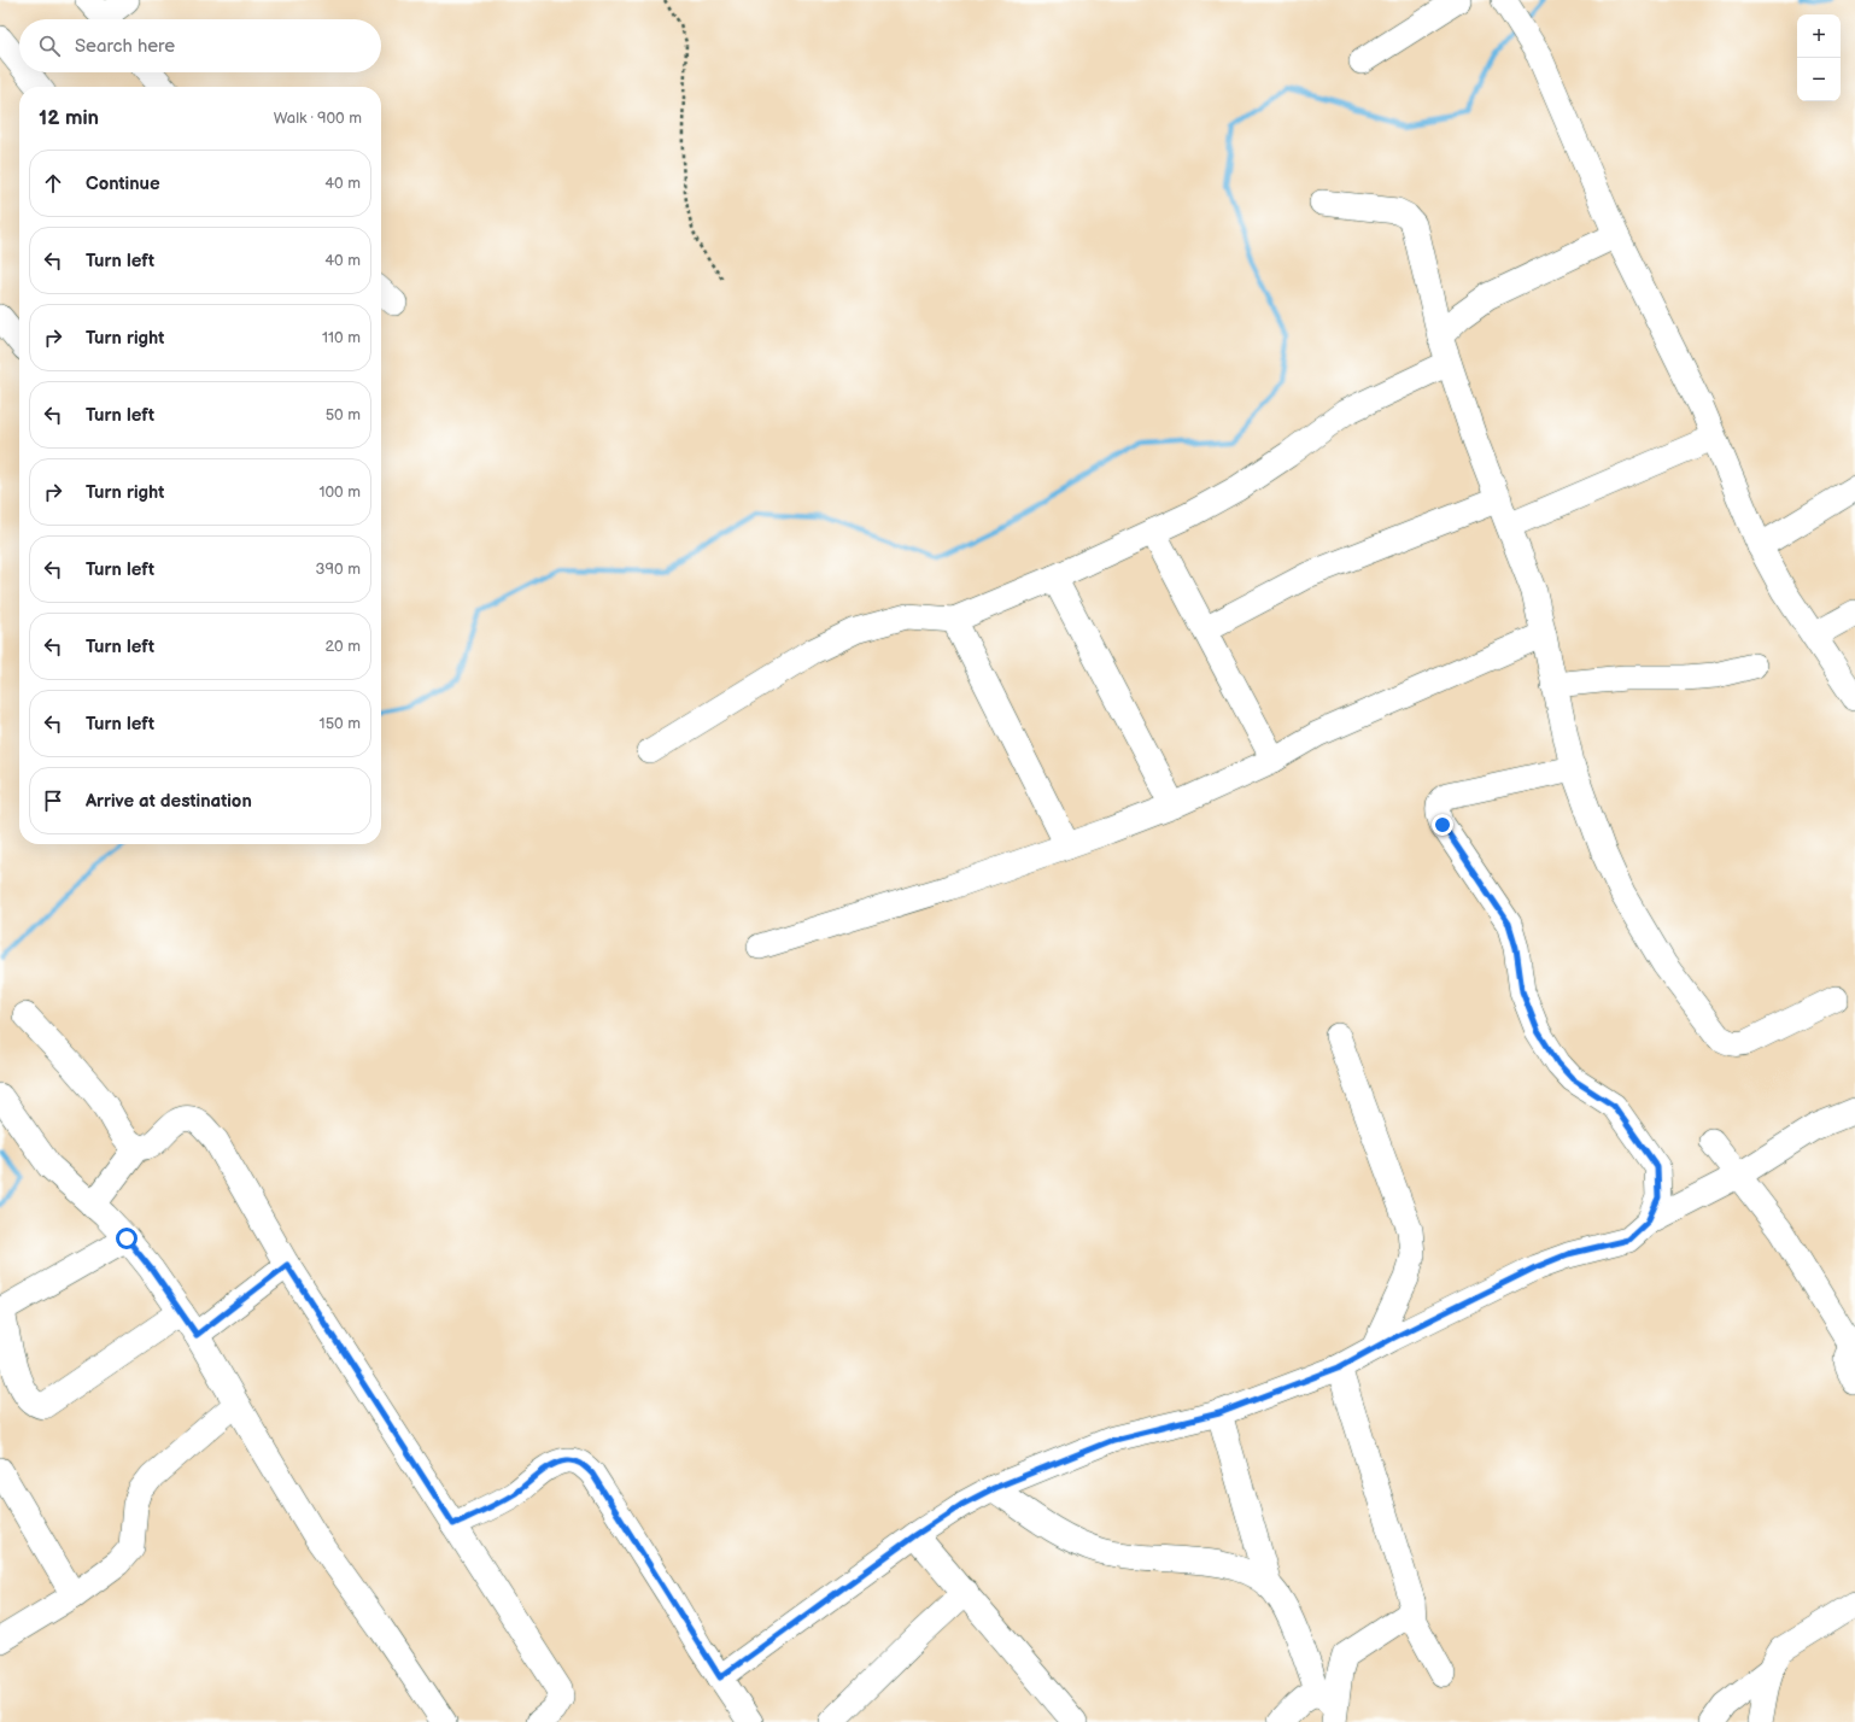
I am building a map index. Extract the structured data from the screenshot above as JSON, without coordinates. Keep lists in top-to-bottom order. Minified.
{"page":{"map_buttons":["+","−"],"search":"Search here","heading":["12 min","Walk · 900 m"],"list":[["Continue","40 m"],["Turn left","40 m"],["Turn right","110 m"],["Turn left","50 m"],["Turn right","100 m"],["Turn left","390 m"],["Turn left","20 m"],["Turn left","150 m"],"Arrive at destination"]}}
